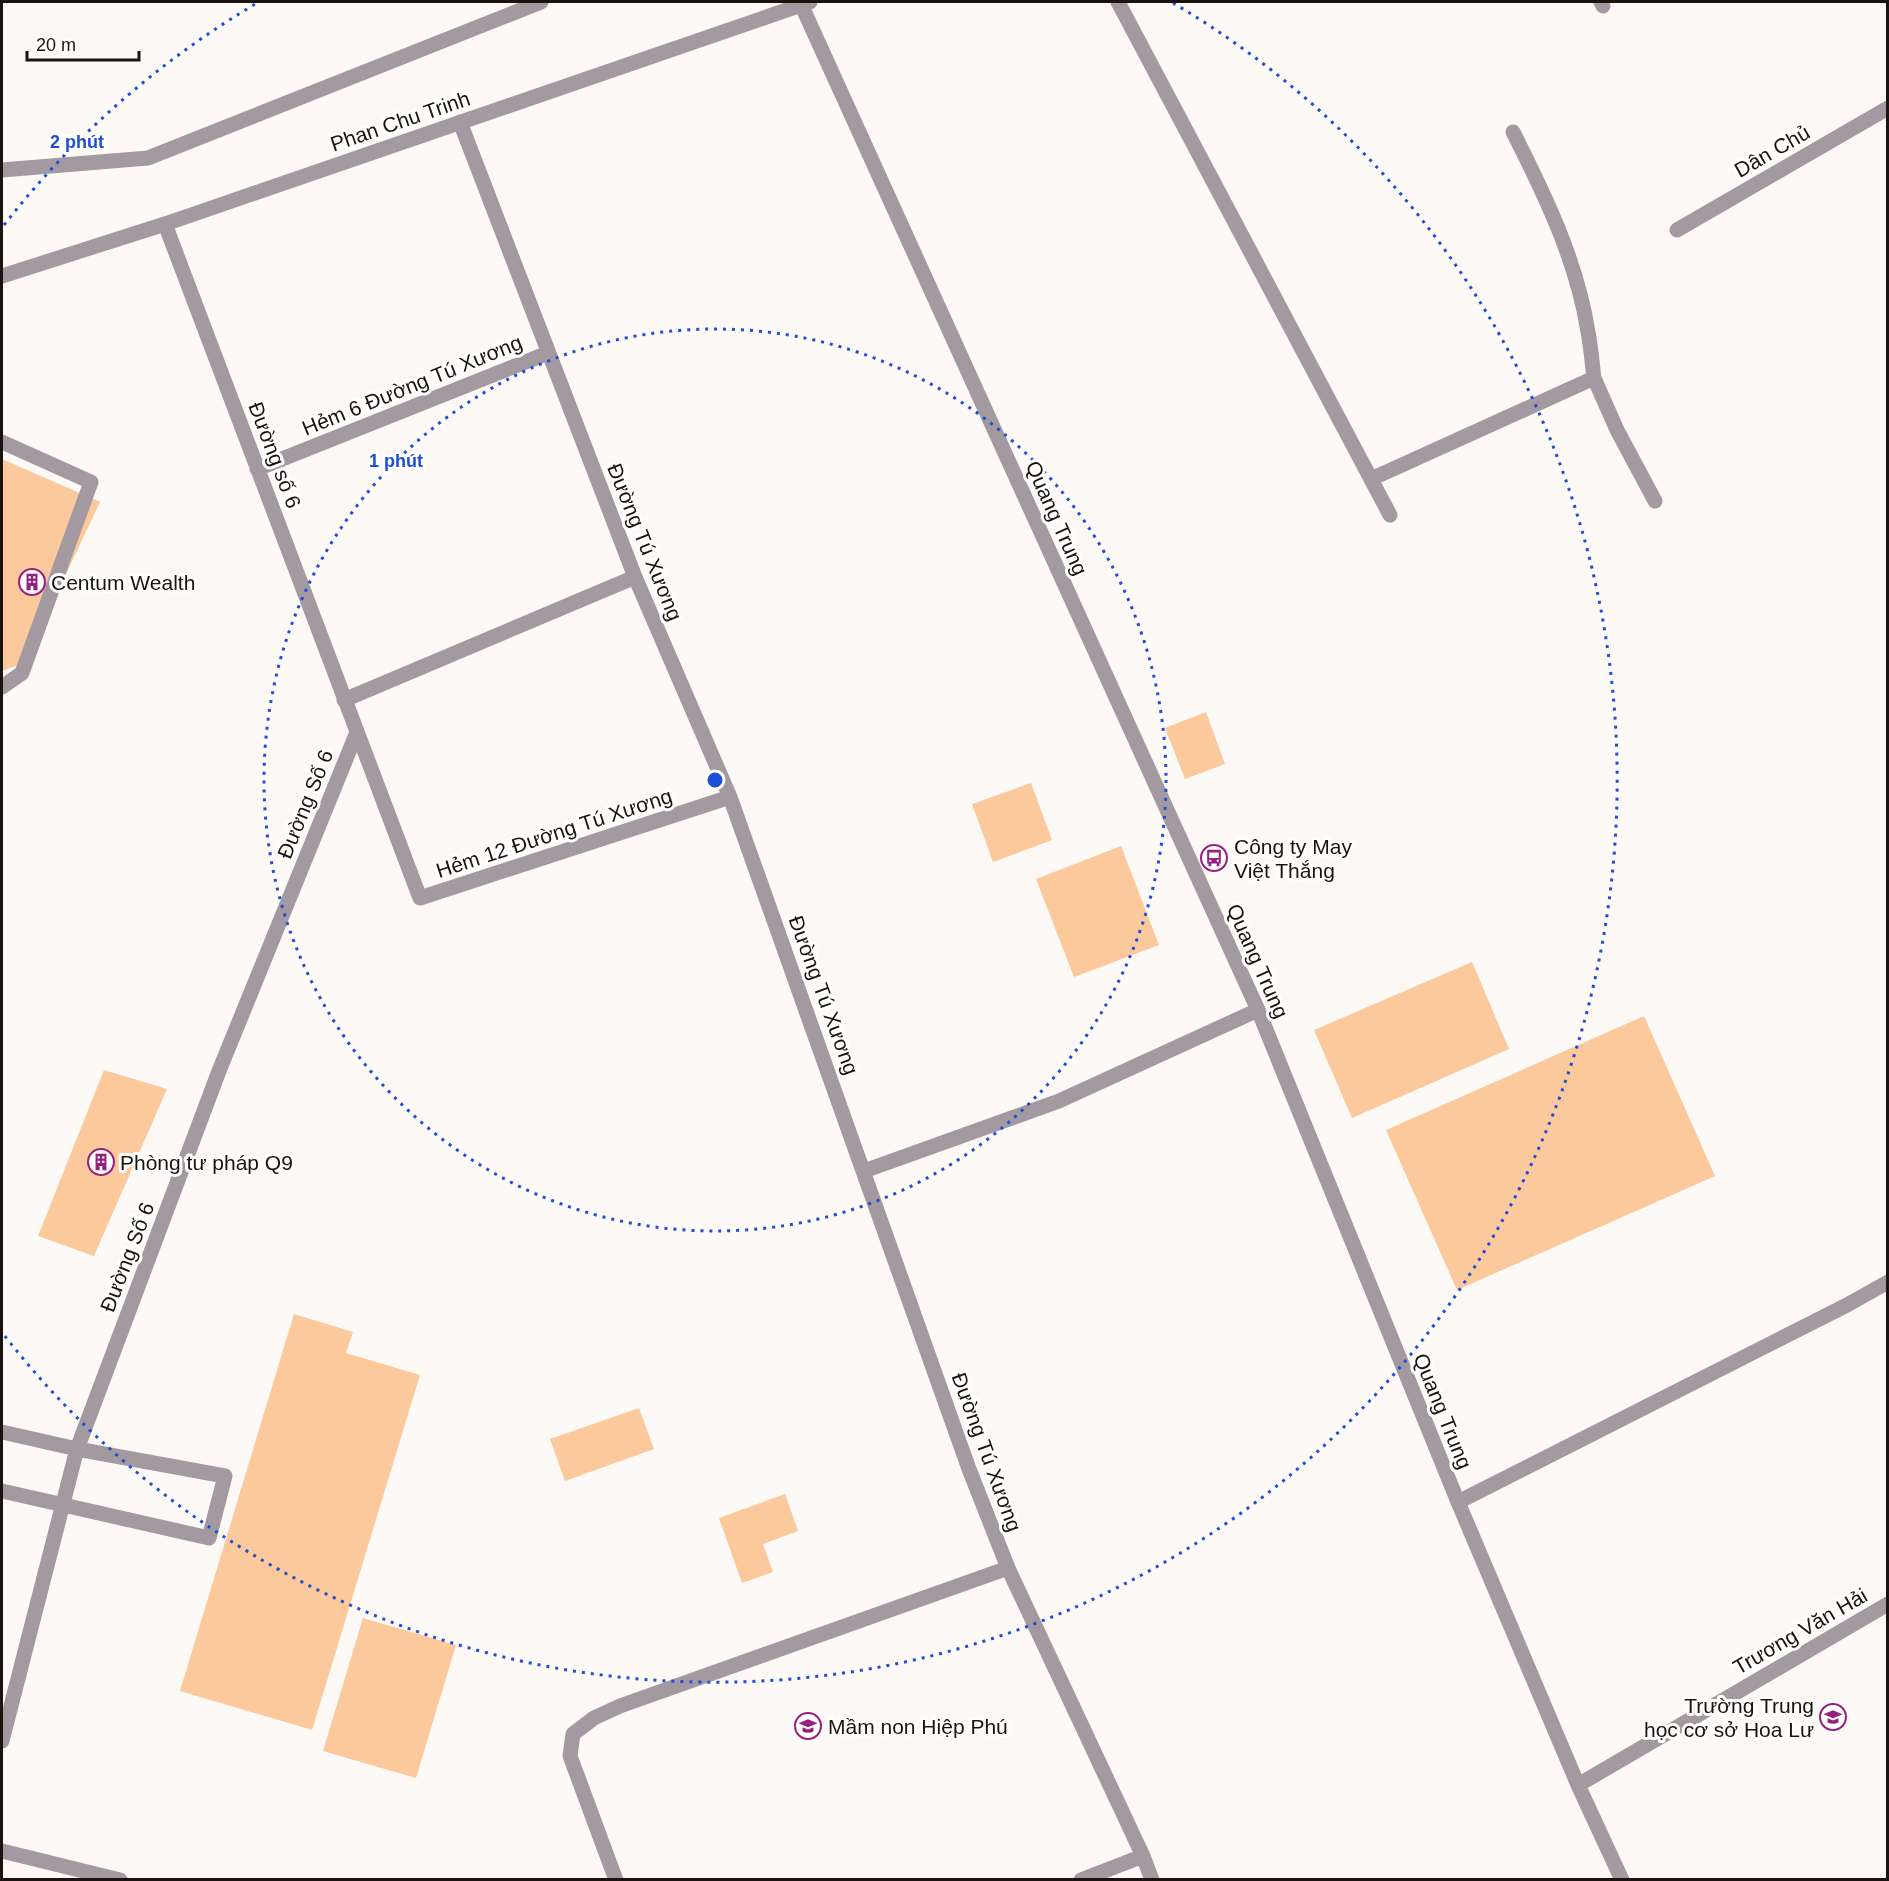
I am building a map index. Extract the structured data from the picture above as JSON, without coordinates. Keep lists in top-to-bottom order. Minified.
{"streets":{"street":["Phan Chu Trinh","Dân Chủ","Hẻm 6 Đường Tú Xương","Đường số 6","Quang Trung","Đường Tú Xương","Đường Số 6","Hẻm 12 Đường Tú Xương","Trương Văn Hải"]},"crossings":[["Phan Chu Trinh","Đường số 6"],["Phan Chu Trinh","Quang Trung"],["Phan Chu Trinh","Đường Tú Xương"],["Hẻm 6 Đường Tú Xương","Đường số 6"],["Hẻm 6 Đường Tú Xương","Đường Tú Xương"],["Đường số 6","Hẻm 12 Đường Tú Xương"],["Quang Trung","Trương Văn Hải"],["Đường Tú Xương","Hẻm 12 Đường Tú Xương"],["Đường Số 6","Hẻm 12 Đường Tú Xương"]],"places":{"building":["Centum Wealth","Phòng tư pháp Q9"],"bus stop":["Công ty May Việt Thắng"],"school or university":["Trường Trung học cơ sở Hoa Lư","Mầm non Hiệp Phú"]},"scale_bar":"20 m","rings":["2 phút","1 phút"]}
